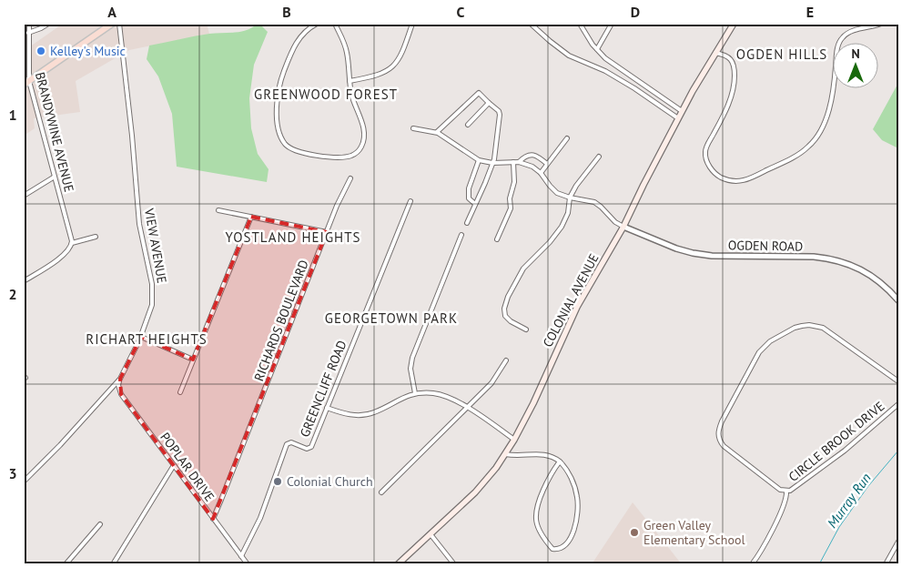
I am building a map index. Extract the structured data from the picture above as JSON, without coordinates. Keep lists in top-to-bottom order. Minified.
{"streets":{"main road":["COLONIAL AVENUE"],"street":["BRANDYWINE AVENUE","VIEW AVENUE","OGDEN ROAD","RICHARDS BOULEVARD","GREENCLIFF ROAD","CIRCLE BROOK DRIVE","POPLAR DRIVE"]},"crossings":[["VIEW AVENUE","POPLAR DRIVE"],["OGDEN ROAD","COLONIAL AVENUE"],["RICHARDS BOULEVARD","POPLAR DRIVE"],["GREENCLIFF ROAD","POPLAR DRIVE"]],"districts":["OGDEN HILLS","GREENWOOD FOREST","YOSTLAND HEIGHTS","GEORGETOWN PARK","RICHART HEIGHTS"],"water":["Murray Run"],"places":["Kelley's Music","Colonial Church","Green Valley Elementary School"],"north":"top","grid":{"columns":["A","B","C","D","E"],"rows":["1","2","3"]}}
